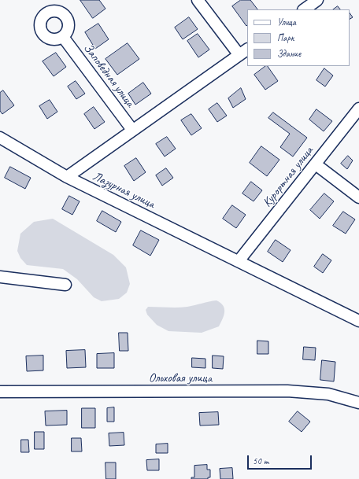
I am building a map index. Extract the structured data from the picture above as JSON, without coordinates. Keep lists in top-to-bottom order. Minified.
{"streets":{"street":["Заповедная улица","Курортная улица","Лазурная улица","Ольховая улица"]},"crossings":[["Курортная улица","Лазурная улица"]],"legend":["Улица","Парк","Здание"],"scale_bar":"50 m"}
